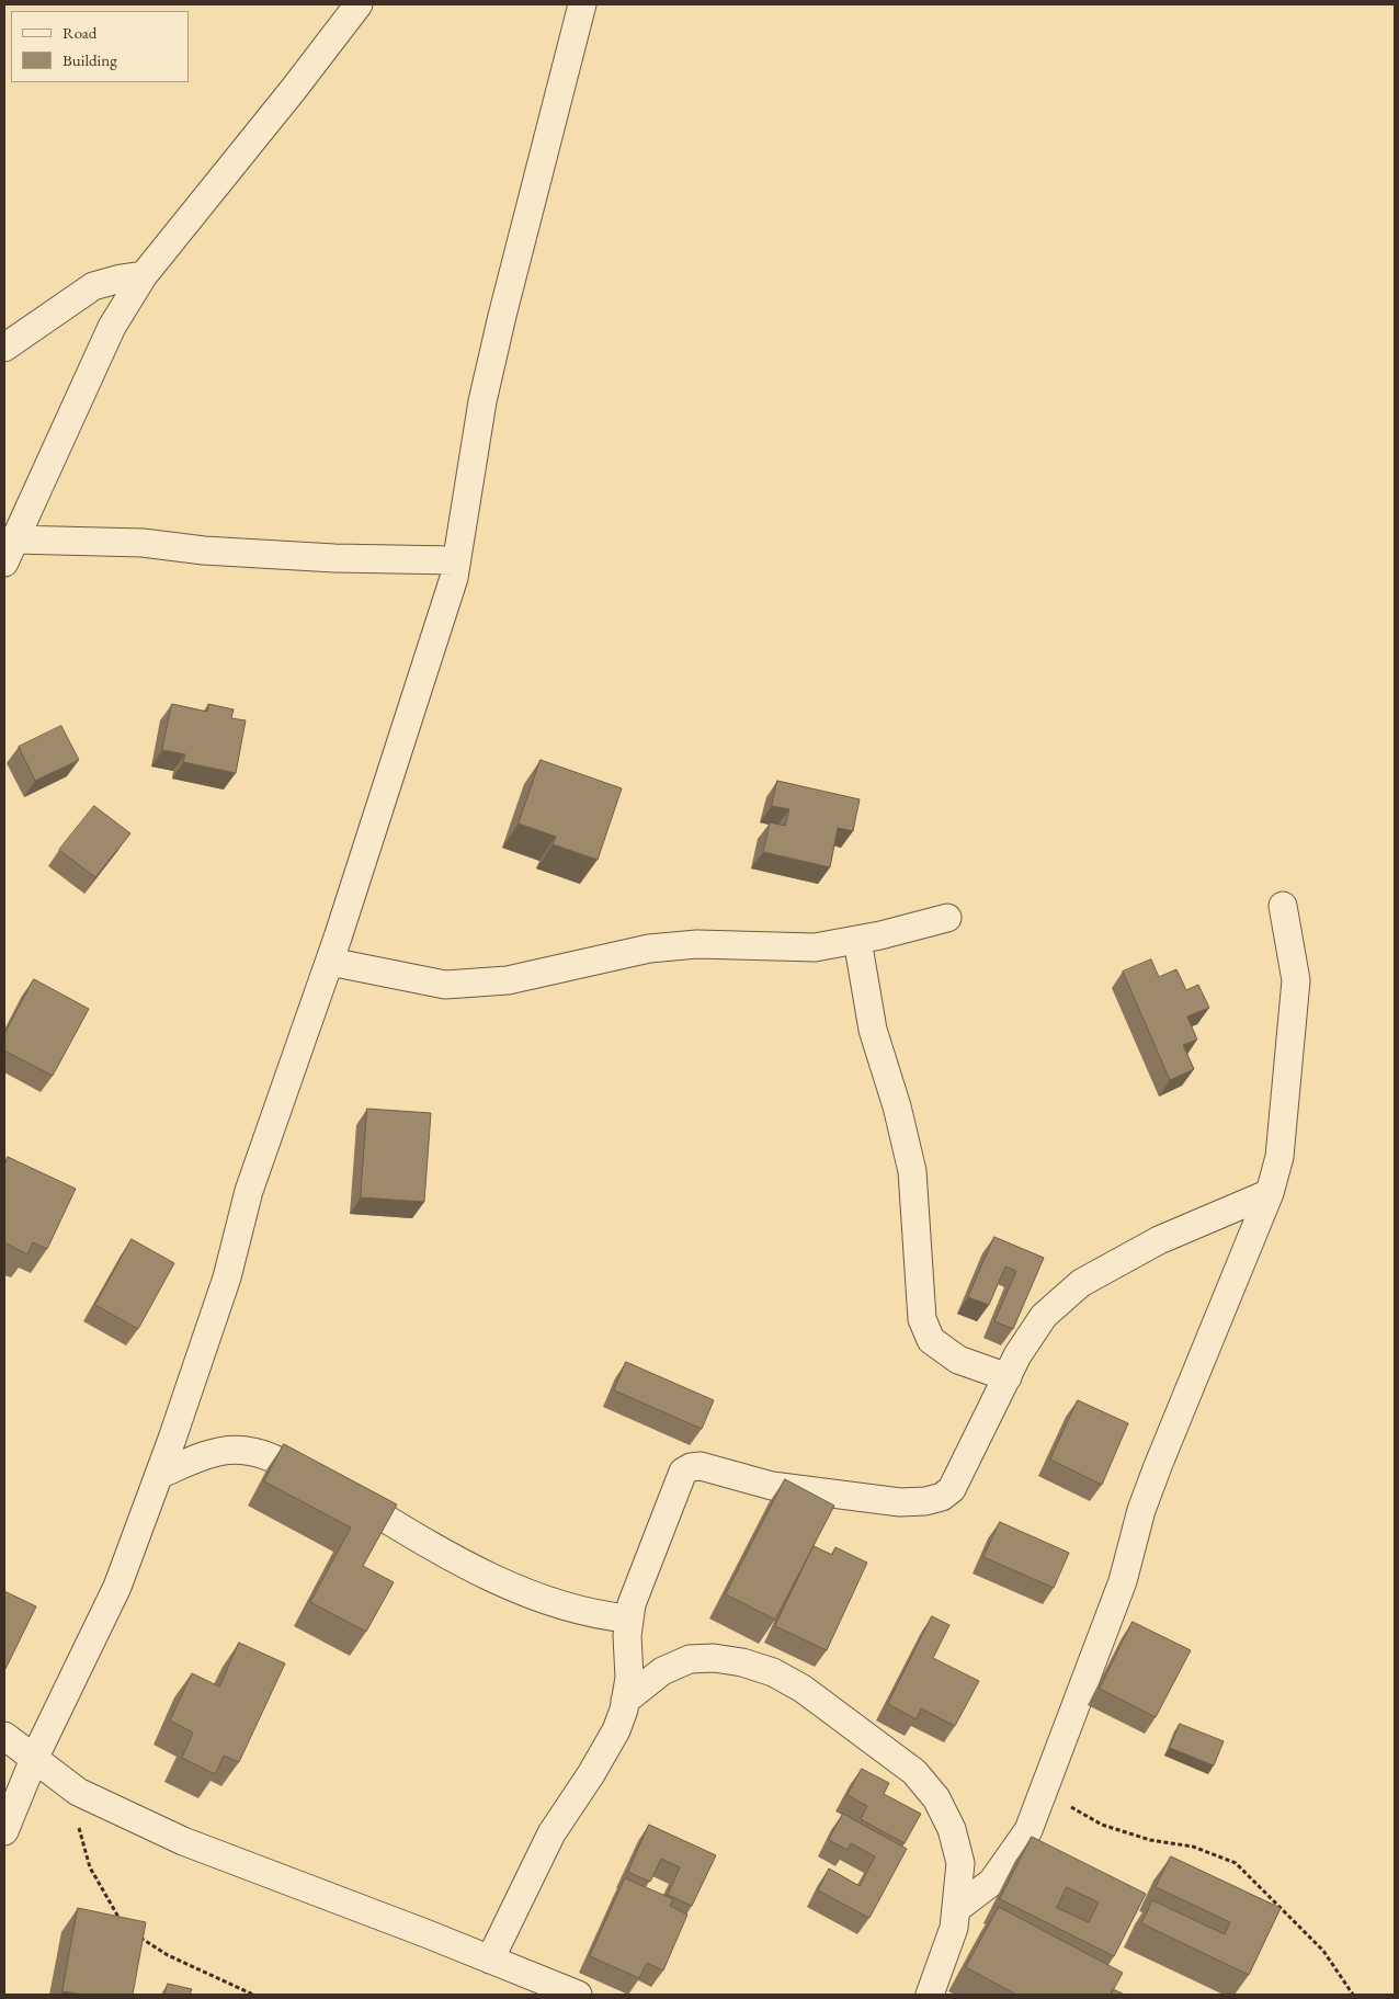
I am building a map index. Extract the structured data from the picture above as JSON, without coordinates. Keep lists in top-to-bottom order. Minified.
{"legend":["Road","Building"]}
